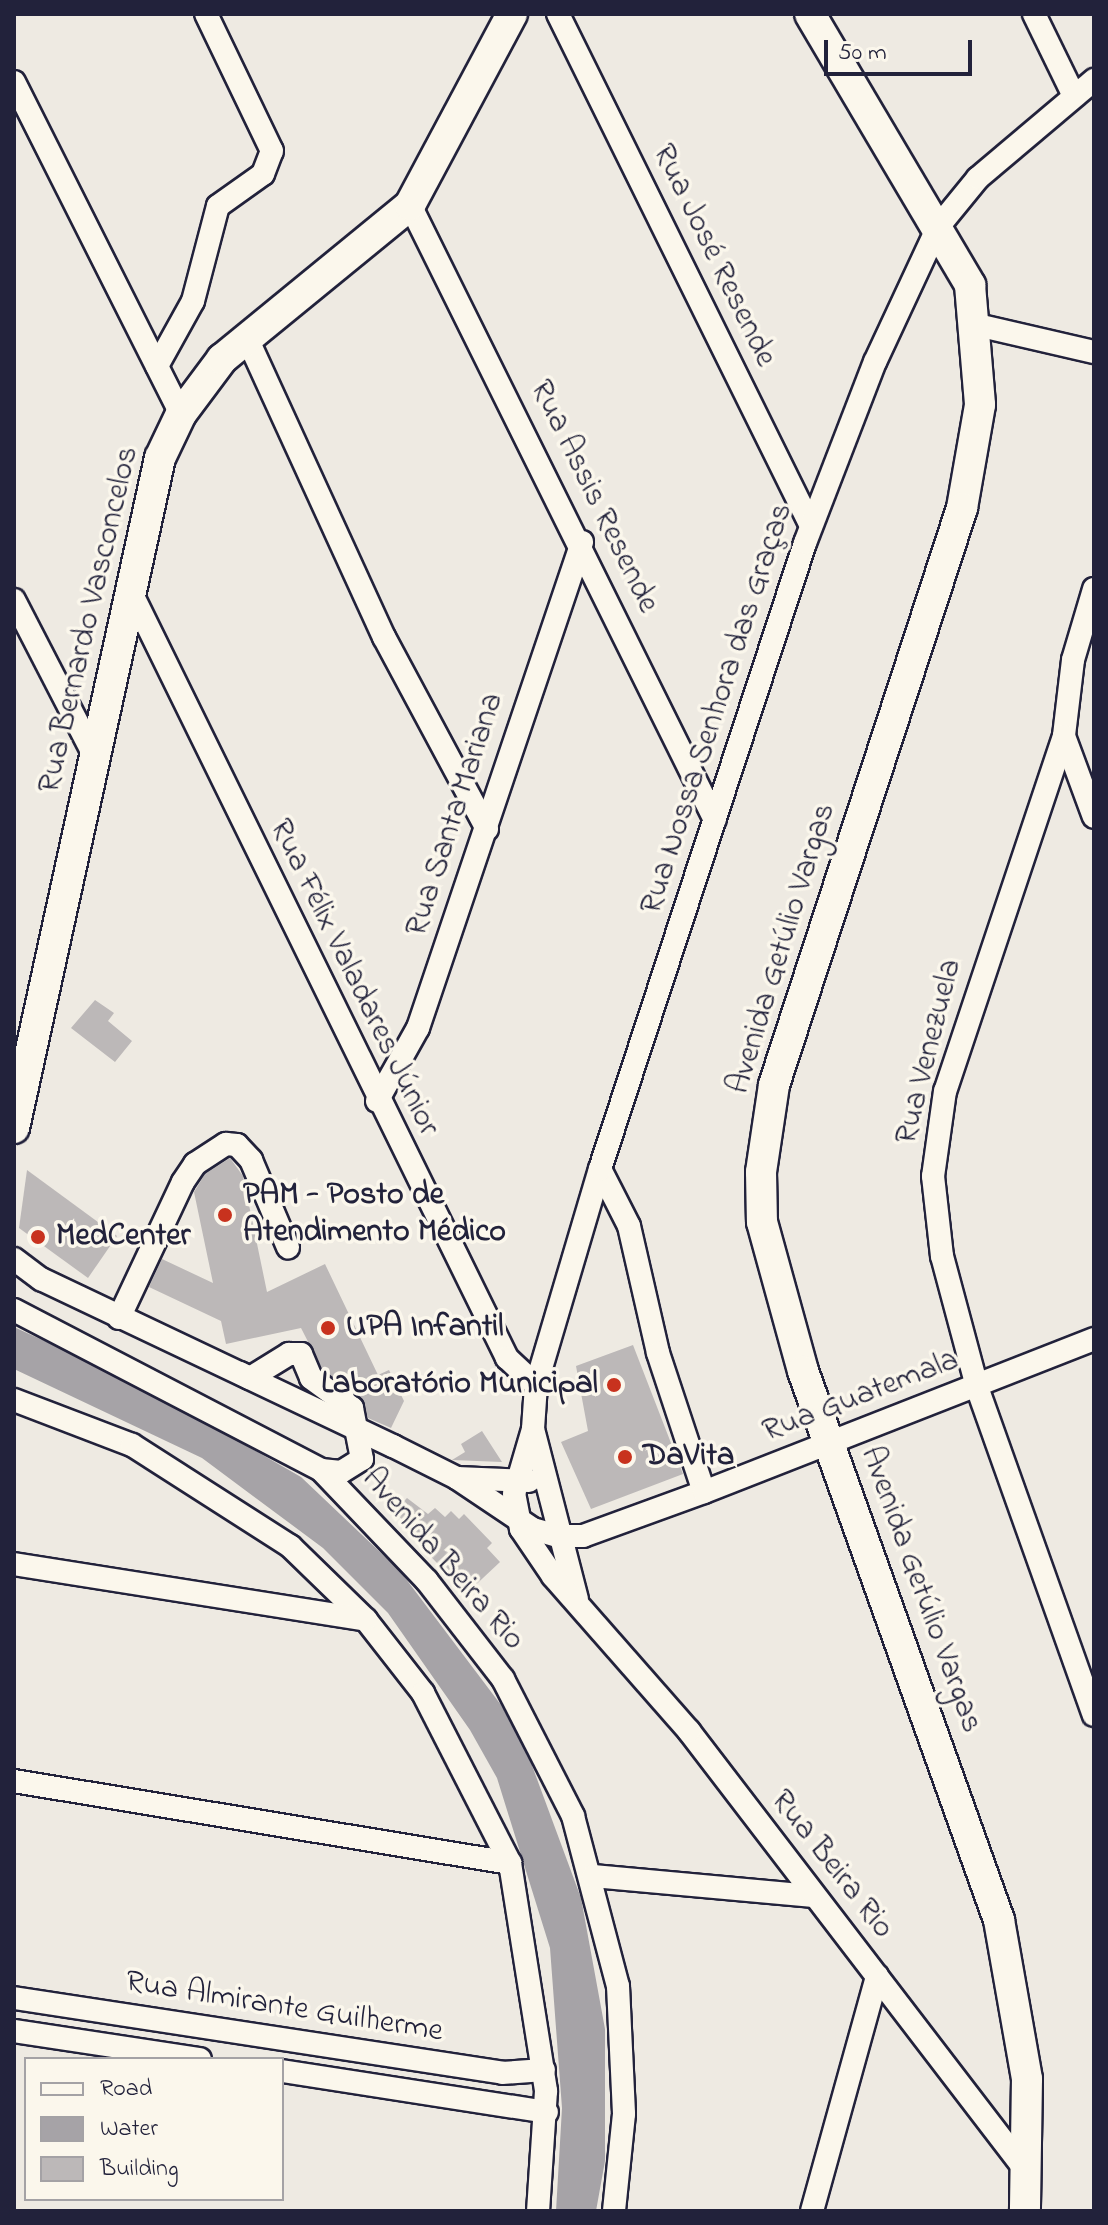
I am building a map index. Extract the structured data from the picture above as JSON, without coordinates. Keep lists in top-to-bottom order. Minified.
{"streets":{"main road":["Rua Bernardo Vasconcelos","Avenida Getúlio Vargas"],"street":["Rua José Resende","Rua Assis Resende","Rua Nossa Senhora das Graças","Rua Santa Mariana","Rua Félix Valadares Júnior","Rua Venezuela","Rua Guatemala","Avenida Beira Rio","Rua Beira Rio","Rua Almirante Guilherme"]},"crossings":[["Rua José Resende","Rua Nossa Senhora das Graças"],["Rua Assis Resende","Rua Bernardo Vasconcelos"],["Rua Assis Resende","Rua Nossa Senhora das Graças"],["Rua Assis Resende","Rua Santa Mariana"],["Rua Bernardo Vasconcelos","Rua Félix Valadares Júnior"],["Rua Nossa Senhora das Graças","Avenida Getúlio Vargas"],["Rua Nossa Senhora das Graças","Rua Félix Valadares Júnior"],["Rua Nossa Senhora das Graças","Rua Beira Rio"],["Rua Santa Mariana","Rua Félix Valadares Júnior"],["Avenida Getúlio Vargas","Rua Guatemala"],["Avenida Getúlio Vargas","Rua Beira Rio"],["Rua Venezuela","Rua Guatemala"],["Rua Guatemala","Rua Beira Rio"]],"places":["PAM - Posto de Atendimento Médico","MedCenter","UPA Infantil","Laboratório Municipal","DaVita"],"legend":["Road","Water","Building"],"scale_bar":"50 m"}
